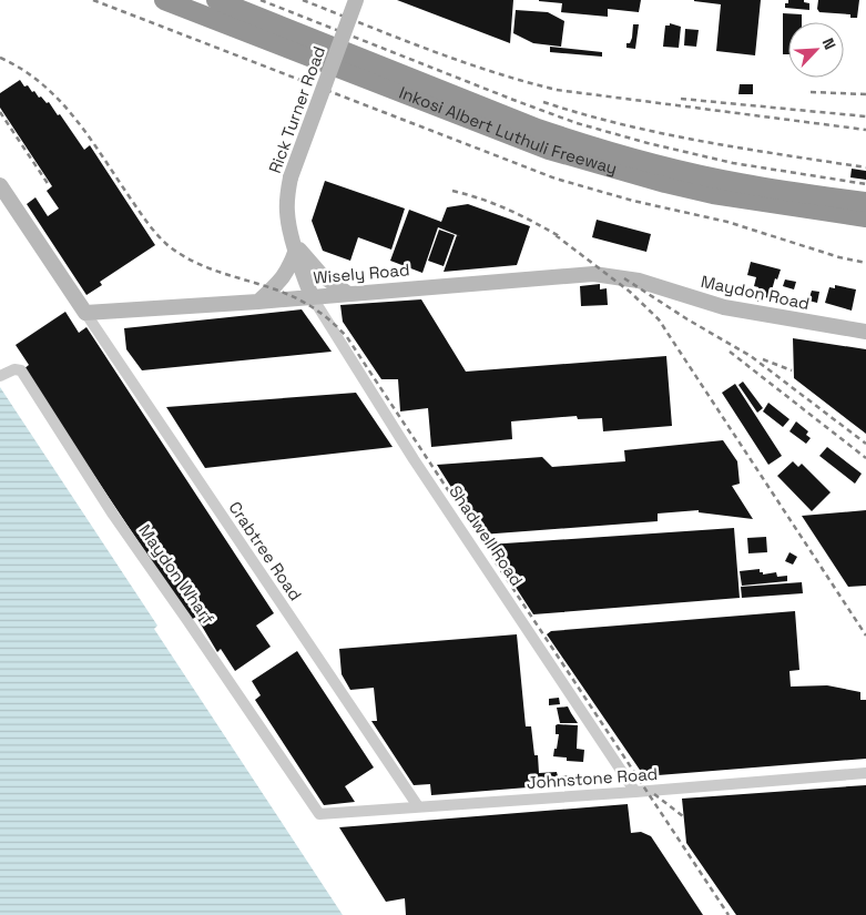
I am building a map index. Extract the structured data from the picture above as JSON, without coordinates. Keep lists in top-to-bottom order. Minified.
{"streets":{"highway":["Inkosi Albert Luthuli Freeway"],"street":["Rick Turner Road","Wisely Road","Maydon Road","Shadwell Road","Crabtree Road","Maydon Wharf","Johnstone Road"]},"crossings":[["Rick Turner Road","Wisely Road"],["Rick Turner Road","Shadwell Road"],["Wisely Road","Maydon Road"],["Wisely Road","Shadwell Road"],["Wisely Road","Crabtree Road"],["Shadwell Road","Johnstone Road"],["Crabtree Road","Johnstone Road"],["Maydon Wharf","Johnstone Road"]],"north":"top right"}
